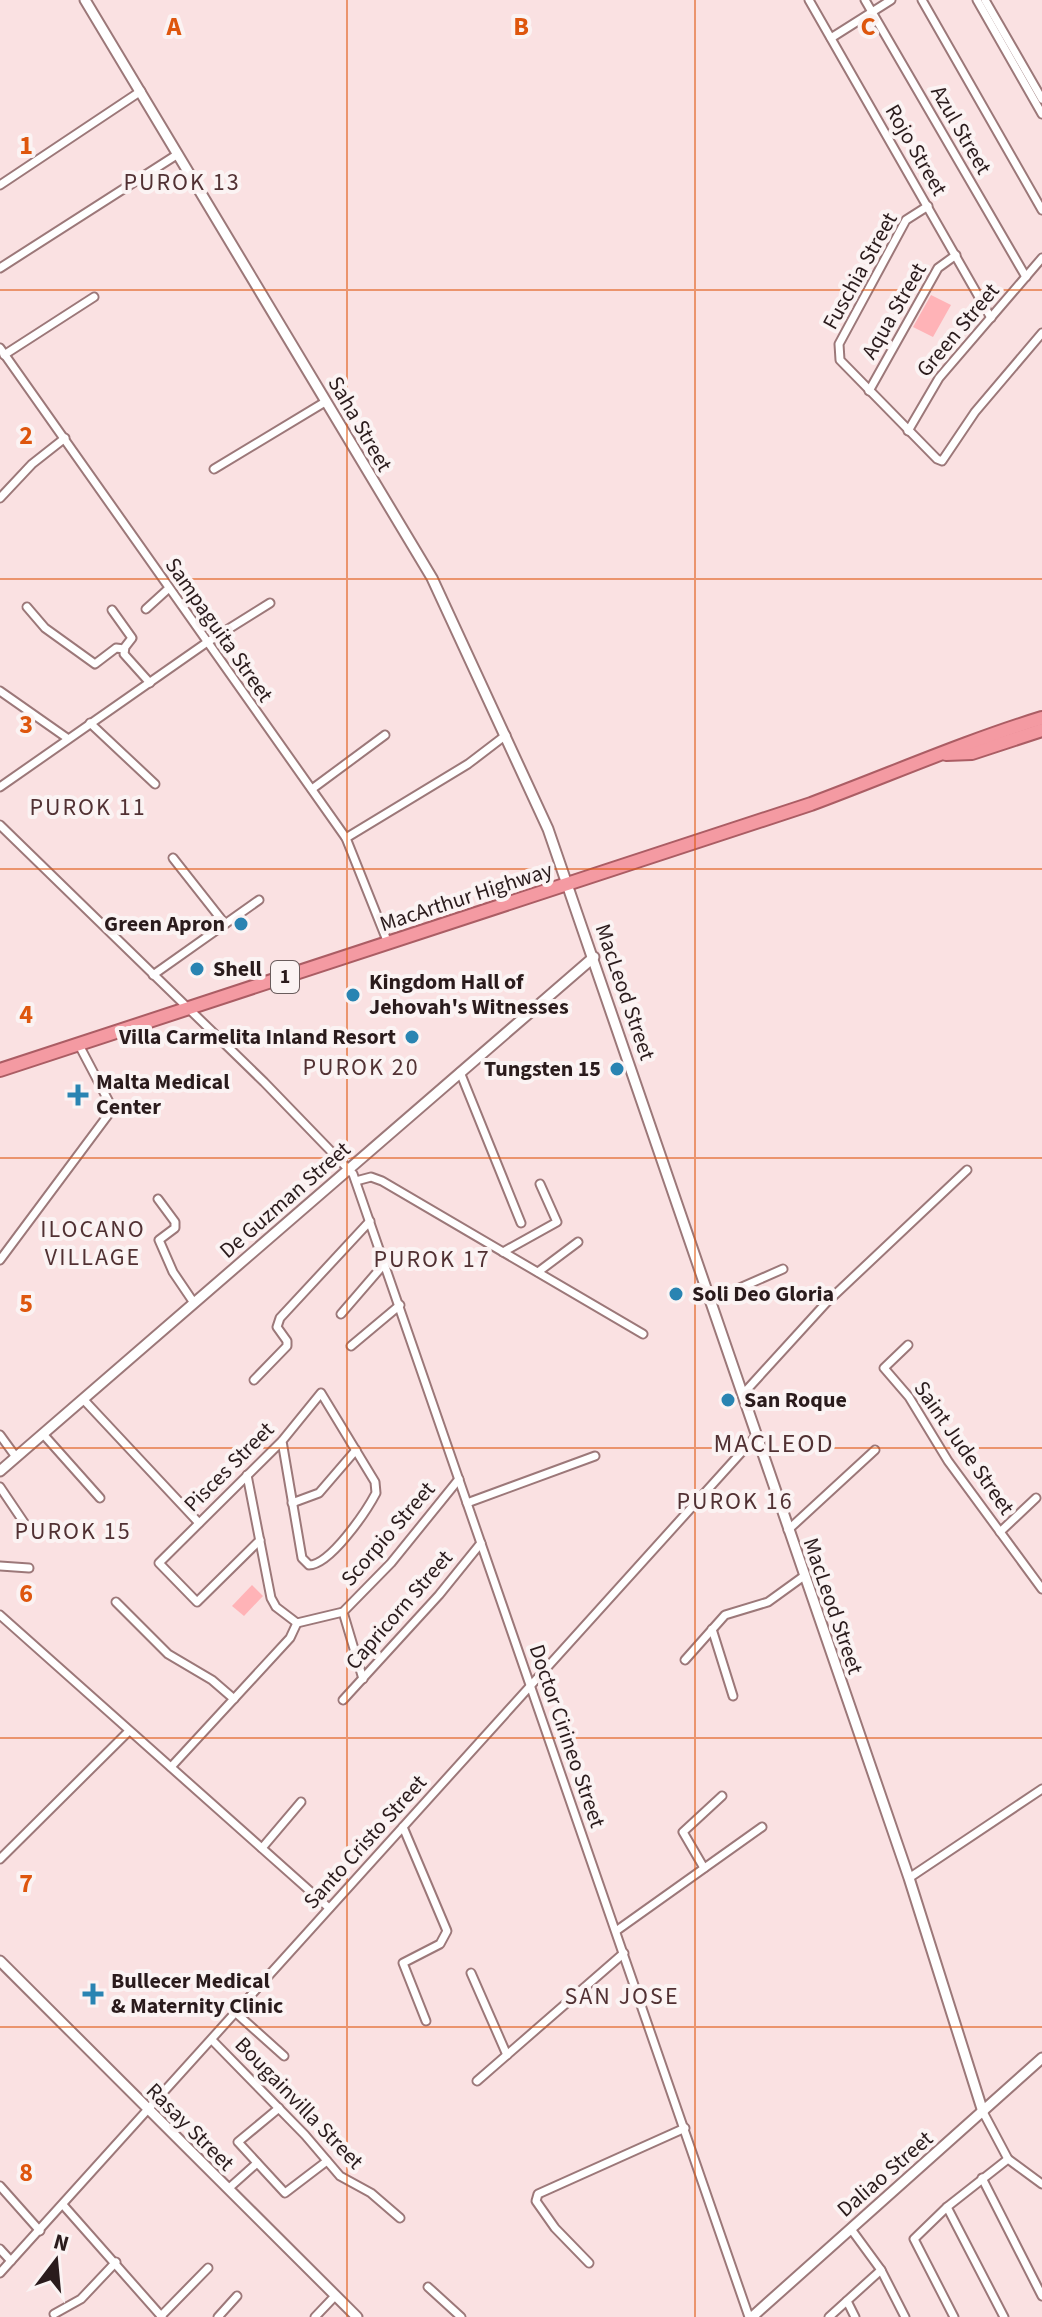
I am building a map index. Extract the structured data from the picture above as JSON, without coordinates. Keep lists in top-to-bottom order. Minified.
{"streets":{"highway":["MacArthur Highway","1"],"street":["Azul Street","Rojo Street","Fuschia Street","Aqua Street","Green Street","Saha Street","Sampaguita Street","MacLeod Street","De Guzman Street","Saint Jude Street","Pisces Street","Scorpio Street","Capricorn Street","Doctor Cirineo Street","Santo Cristo Street","Bougainvilla Street","Rasay Street","Daliao Street"]},"crossings":[["Azul Street","Green Street"],["Rojo Street","Fuschia Street"],["Rojo Street","Aqua Street"],["Rojo Street","Green Street"],["Fuschia Street","Aqua Street"],["Fuschia Street","Green Street"],["Saha Street","MacArthur Highway"],["Saha Street","MacLeod Street"],["Sampaguita Street","MacArthur Highway"],["MacArthur Highway","MacLeod Street"],["MacLeod Street","De Guzman Street"],["MacLeod Street","Santo Cristo Street"],["MacLeod Street","Daliao Street"],["De Guzman Street","Doctor Cirineo Street"],["Scorpio Street","Doctor Cirineo Street"],["Capricorn Street","Doctor Cirineo Street"],["Doctor Cirineo Street","Santo Cristo Street"],["Doctor Cirineo Street","Daliao Street"],["Santo Cristo Street","Bougainvilla Street"],["Santo Cristo Street","Rasay Street"]],"districts":["PUROK 13","PUROK 11","PUROK 20","ILOCANO VILLAGE","PUROK 17","MACLEOD","PUROK 16","PUROK 15","SAN JOSE"],"places":{"other":["Green Apron","Shell","Kingdom Hall of Jehovah's Witnesses","Villa Carmelita Inland Resort","Tungsten 15","Soli Deo Gloria","San Roque"],"health":["Malta Medical Center","Bullecer Medical & Maternity Clinic"]},"north":"top","grid":{"columns":["A","B","C"],"rows":["1","2","3","4","5","6","7","8"]}}
